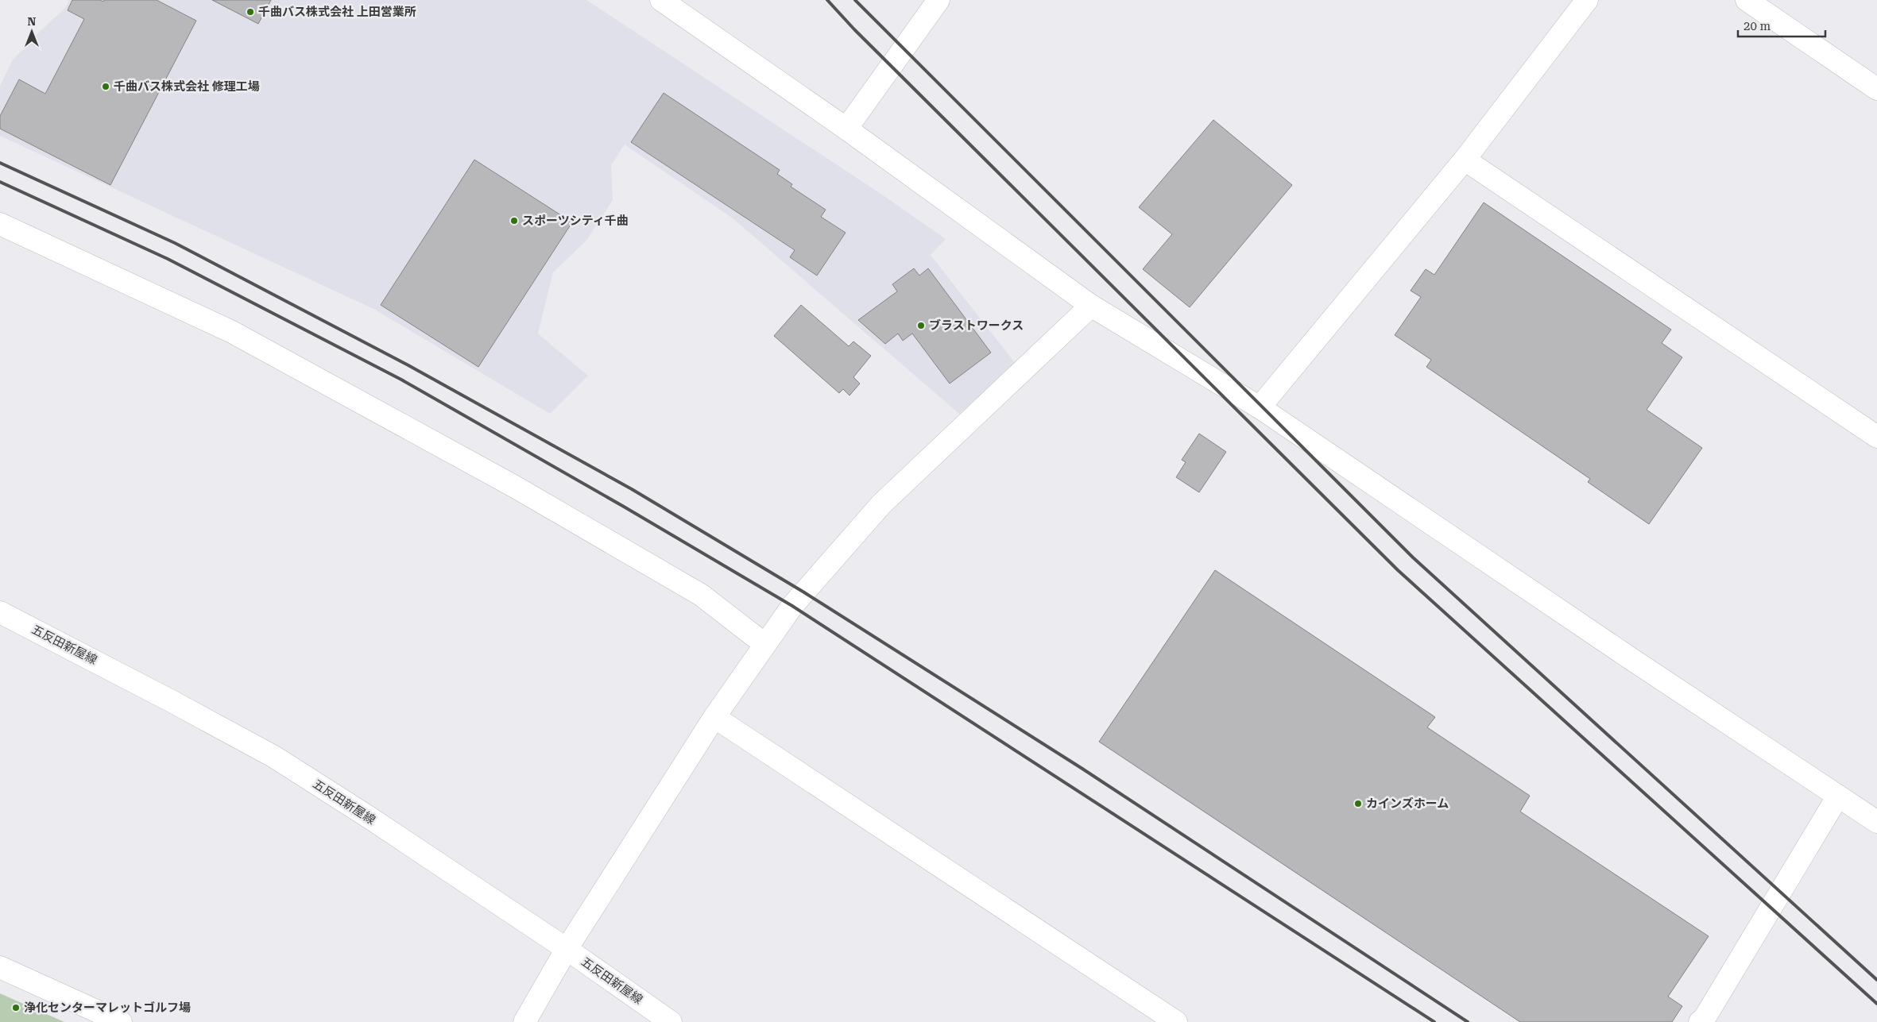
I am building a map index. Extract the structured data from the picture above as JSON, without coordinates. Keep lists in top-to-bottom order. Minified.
{"streets":{"street":["五反田新屋線"]},"places":["千曲バス株式会社 上田営業所","千曲バス株式会社 修理工場","スポーツシティ千曲","ブラストワークス","カインズホーム","浄化センターマレットゴルフ場"],"scale_bar":"20 m","north":"top"}
